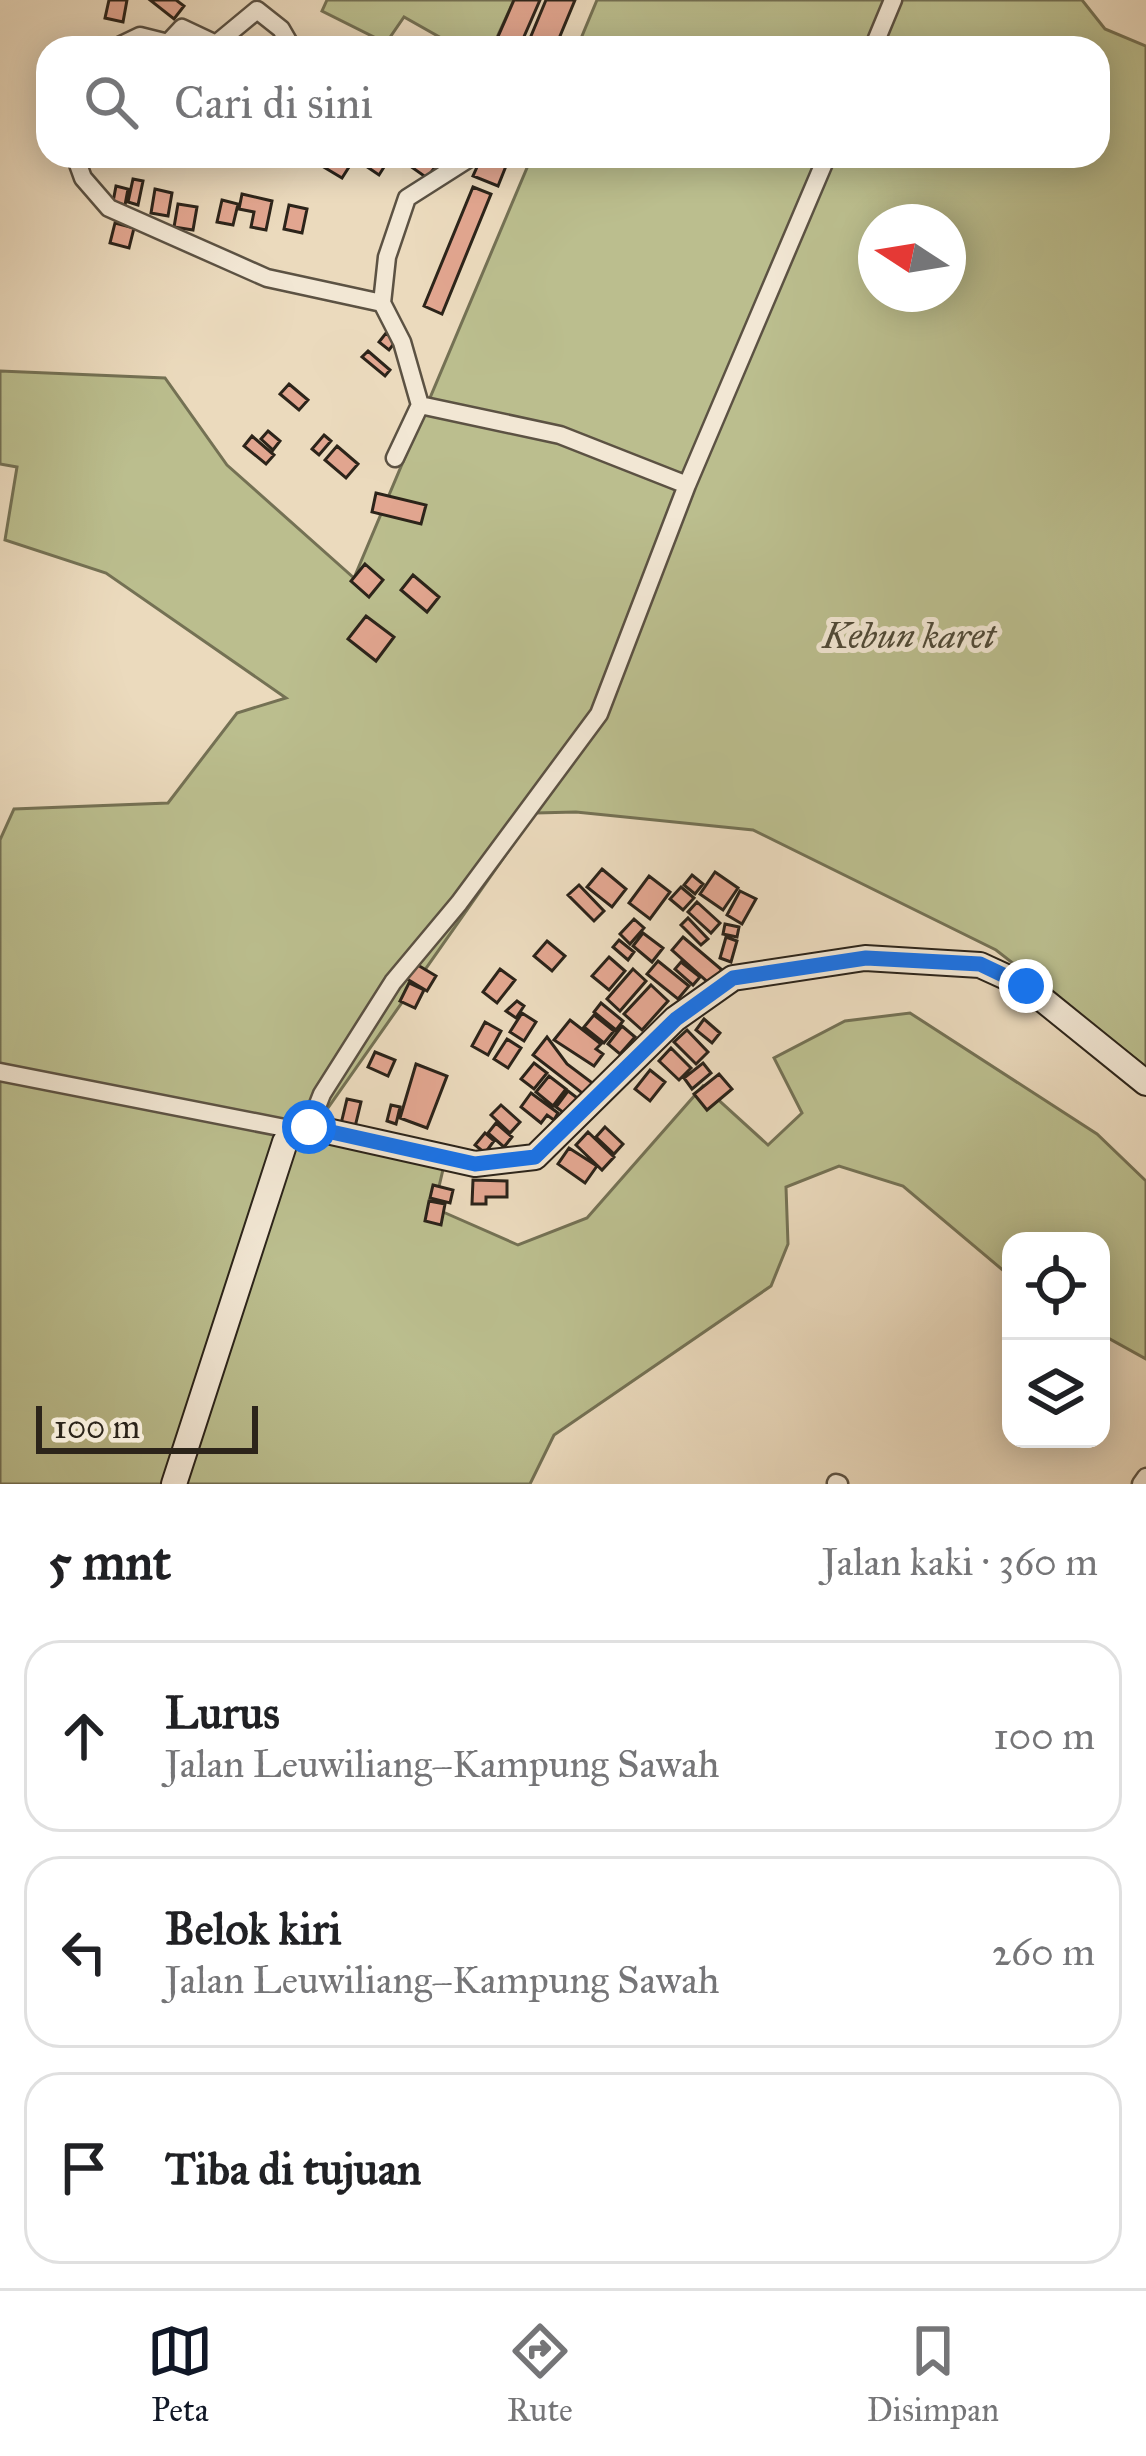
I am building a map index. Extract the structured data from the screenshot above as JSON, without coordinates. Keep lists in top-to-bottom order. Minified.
{"parks":["Kebun karet"],"scale_bar":"100 m","north":"left","page":{"search":"Cari di sini","scale":"100 m","heading":["5 mnt","Jalan kaki · 360 m"],"list":[["Lurus","Jalan Leuwiliang–Kampung Sawah","100 m"],["Belok kiri","Jalan Leuwiliang–Kampung Sawah","260 m"],"Tiba di tujuan"],"nav":["Peta","Rute","Disimpan"]}}
